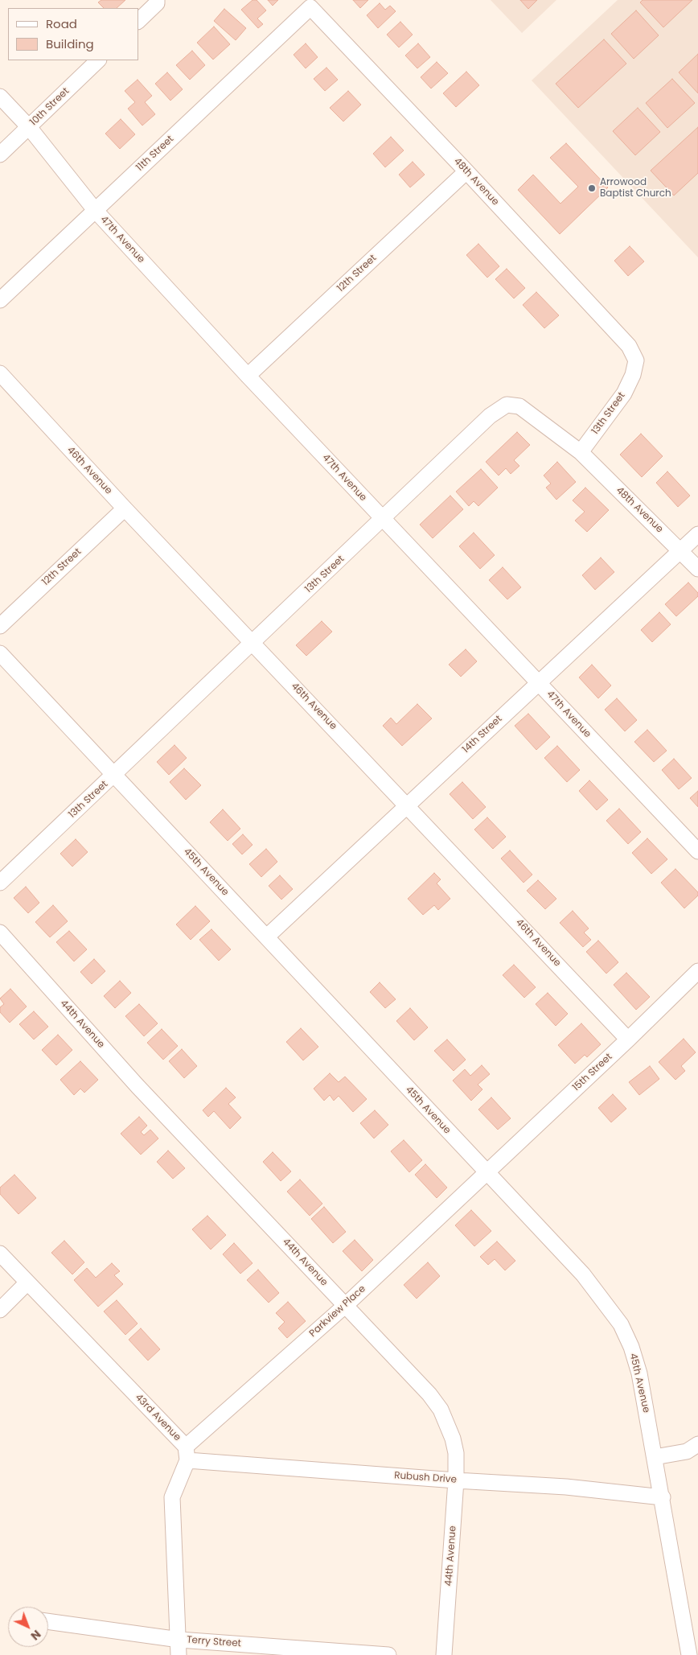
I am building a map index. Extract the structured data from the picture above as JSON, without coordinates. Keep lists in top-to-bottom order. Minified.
{"streets":{"street":["10th Street","11th Street","48th Avenue","47th Avenue","12th Street","13th Street","46th Avenue","14th Street","45th Avenue","44th Avenue","15th Street","Parkview Place","43rd Avenue","Rubush Drive","Terry Street"]},"crossings":[["10th Street","47th Avenue"],["11th Street","48th Avenue"],["11th Street","47th Avenue"],["48th Avenue","12th Street"],["48th Avenue","13th Street"],["48th Avenue","14th Street"],["47th Avenue","12th Street"],["47th Avenue","13th Street"],["47th Avenue","14th Street"],["12th Street","46th Avenue"],["13th Street","46th Avenue"],["13th Street","45th Avenue"],["46th Avenue","14th Street"],["46th Avenue","15th Street"],["14th Street","45th Avenue"],["45th Avenue","15th Street"],["45th Avenue","Parkview Place"],["45th Avenue","Rubush Drive"],["44th Avenue","Parkview Place"],["44th Avenue","Rubush Drive"],["15th Street","Parkview Place"],["Parkview Place","43rd Avenue"],["Parkview Place","Rubush Drive"],["43rd Avenue","Rubush Drive"]],"places":["Arrowood Baptist Church"],"legend":["Road","Building"],"north":"bottom right"}
